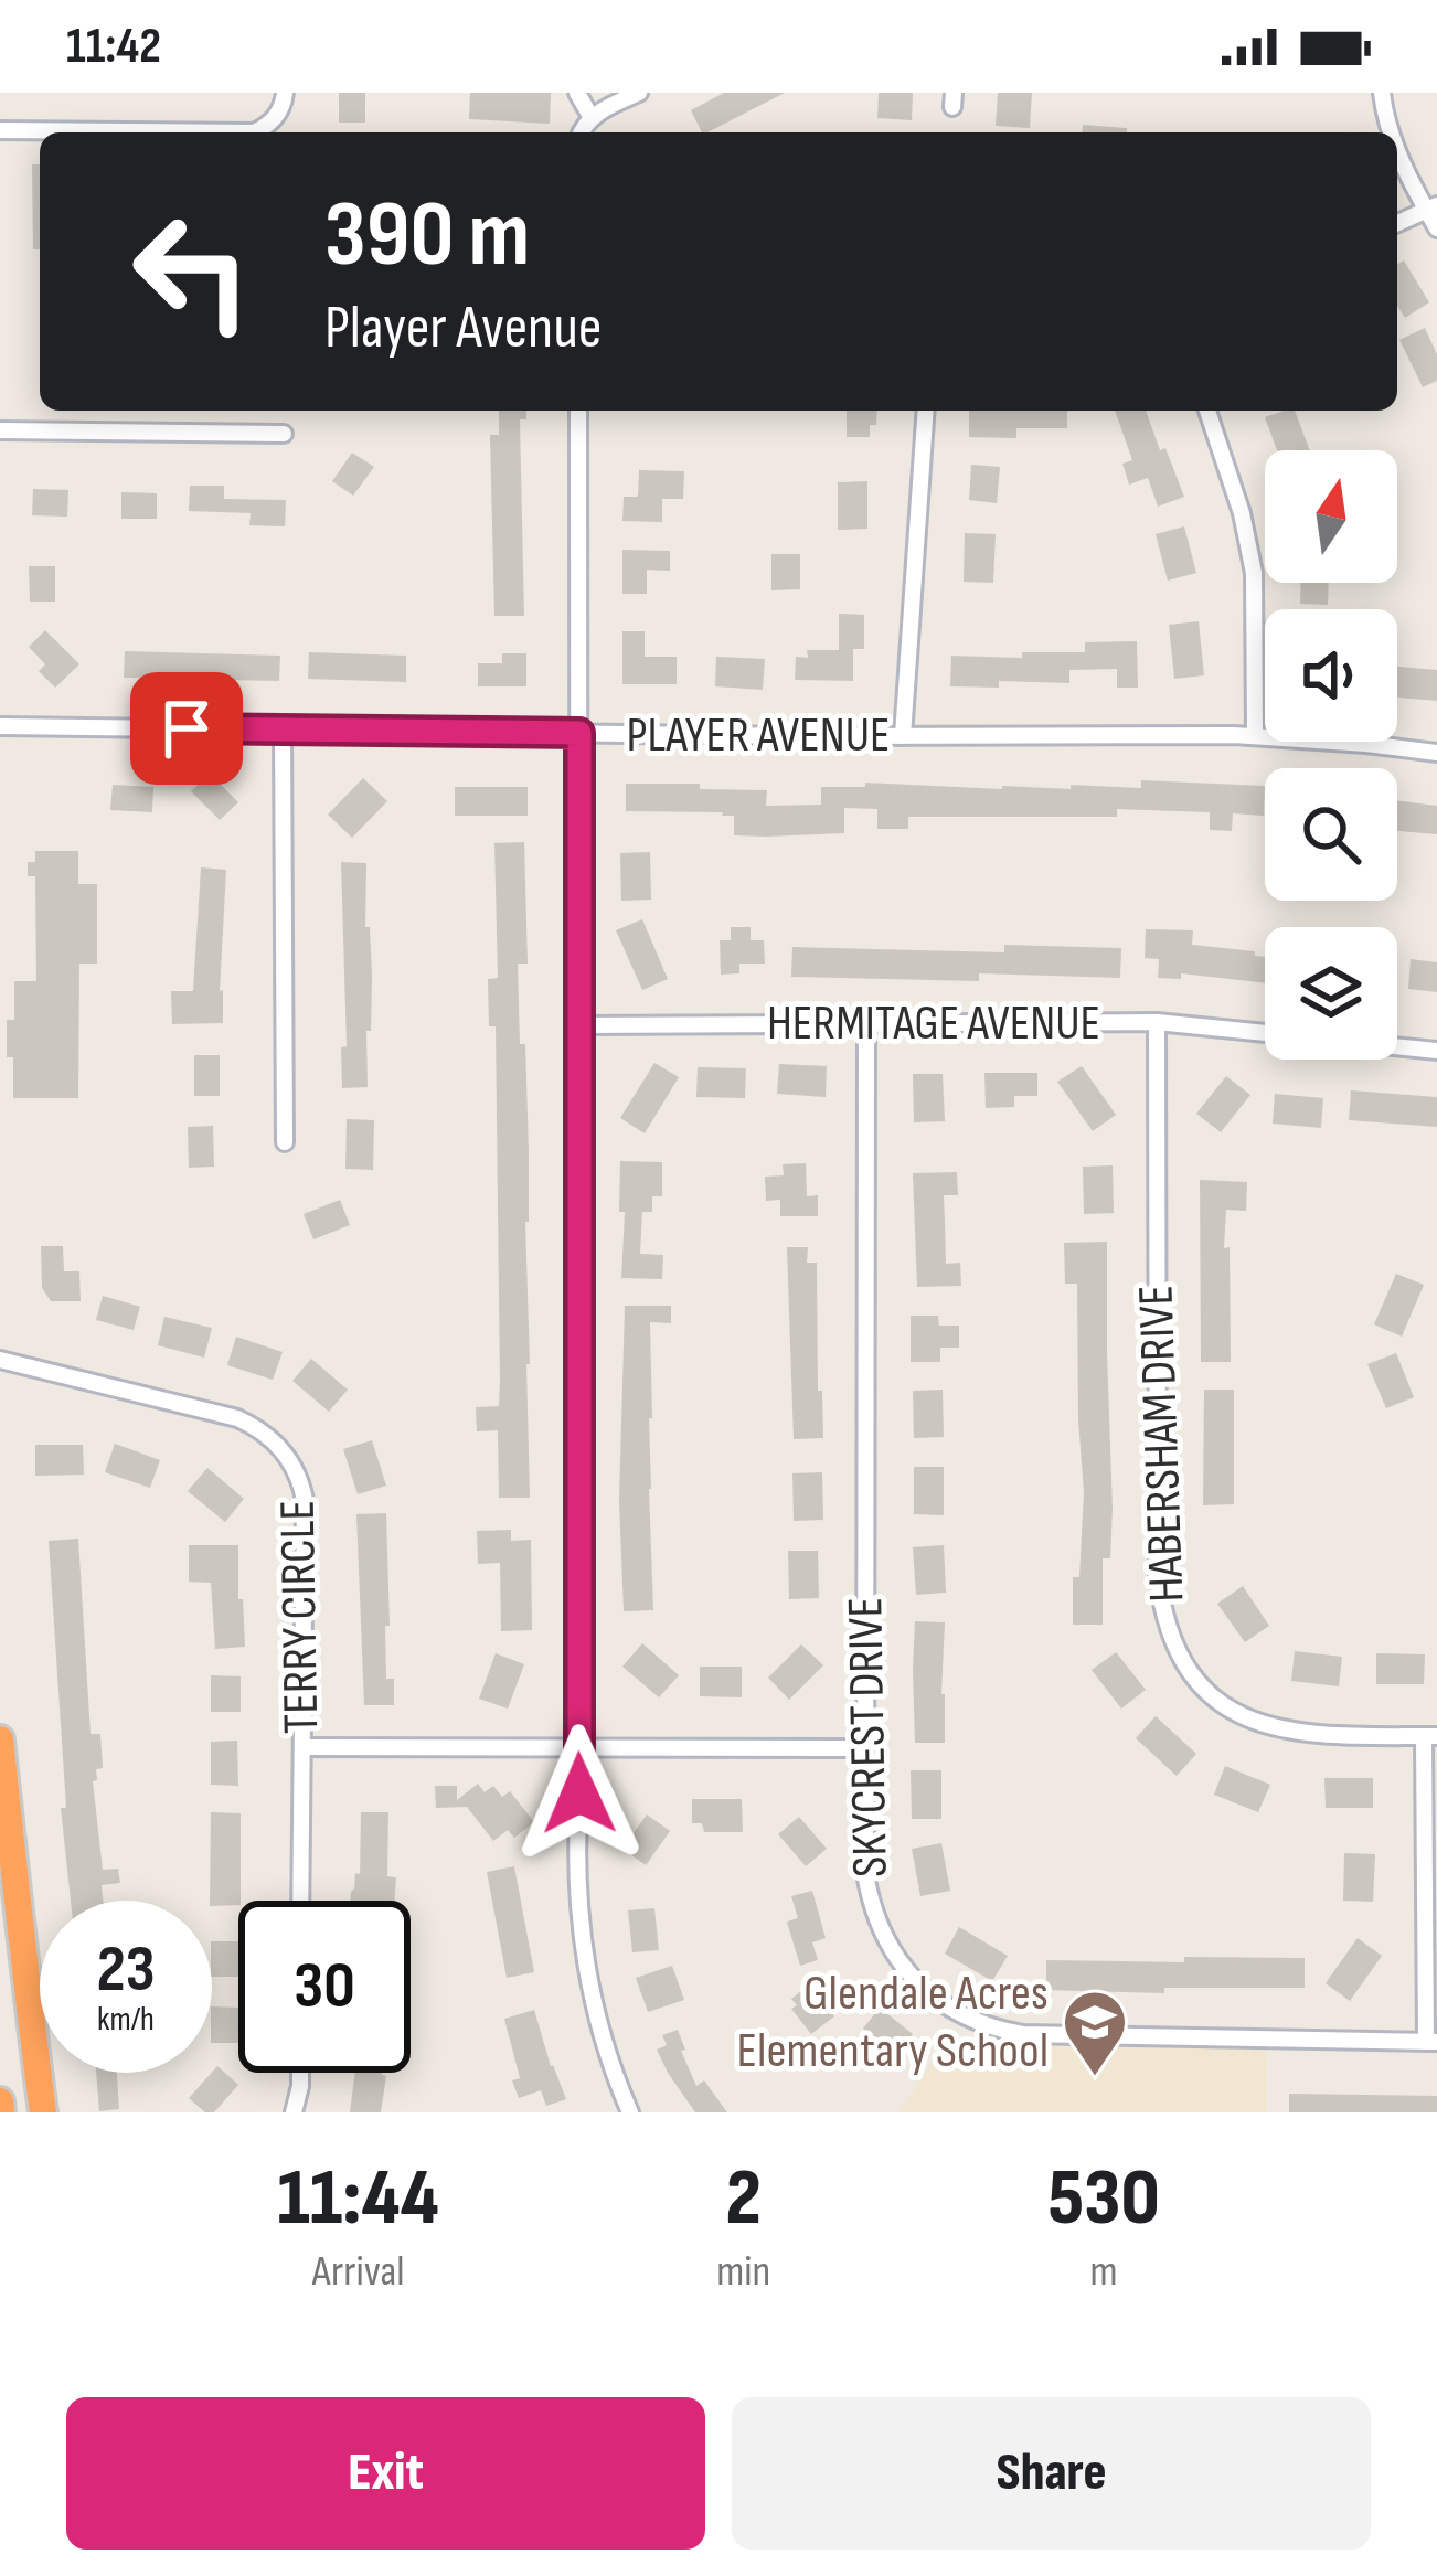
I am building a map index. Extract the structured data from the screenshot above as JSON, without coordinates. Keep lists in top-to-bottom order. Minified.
{"streets":{"street":["PLAYER AVENUE","HERMITAGE AVENUE","HABERSHAM DRIVE","TERRY CIRCLE","SKYCREST DRIVE"]},"crossings":[["HERMITAGE AVENUE","HABERSHAM DRIVE"],["HERMITAGE AVENUE","SKYCREST DRIVE"]],"places":{"school or university":["Glendale Acres Elementary School"]},"north":"top","page":{"status":"11:42","turn":["390 m","Player Avenue"],"speed":"23 km/h","limit":"30","eta":["11:44","Arrival","2","min","530","m"],"buttons":["Exit","Share"]}}
